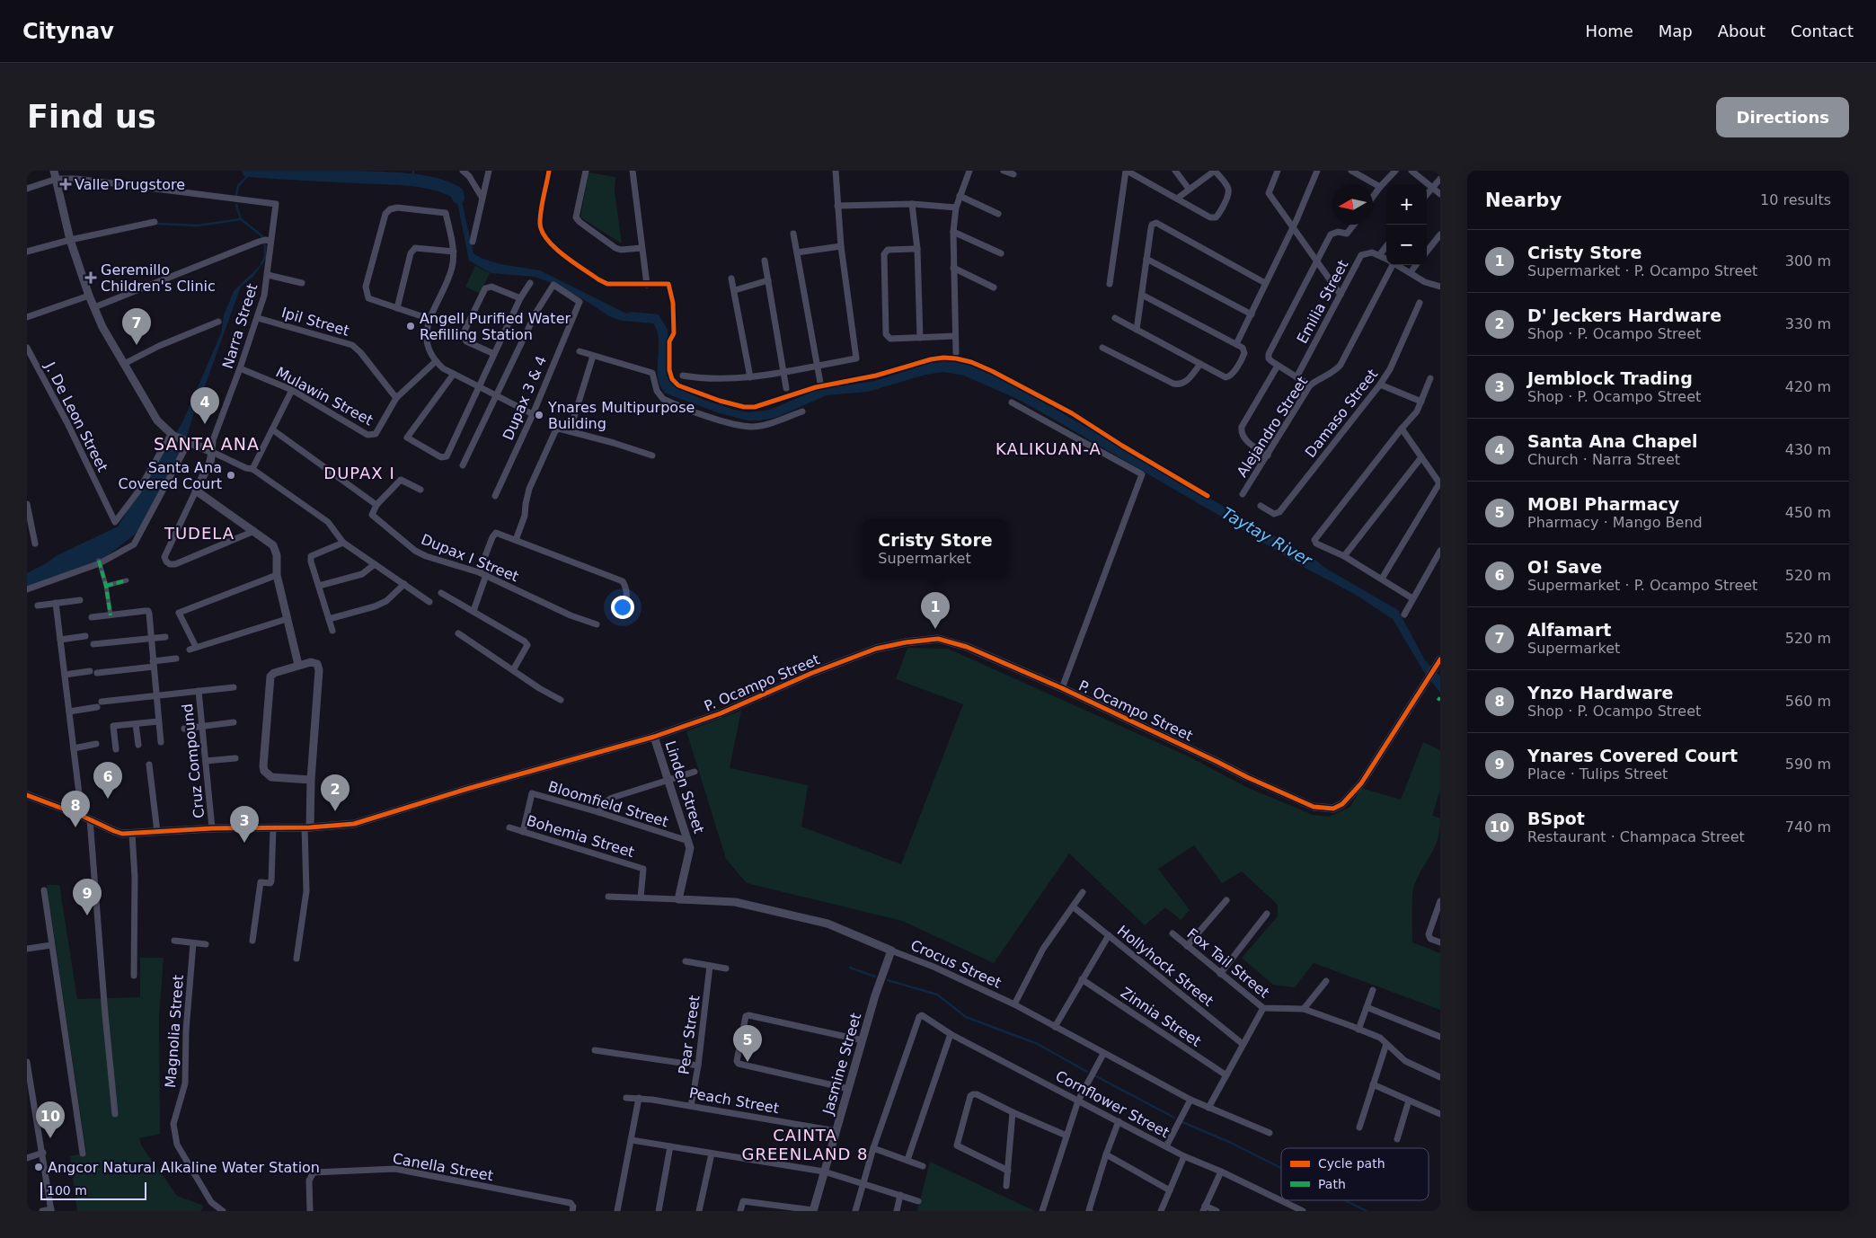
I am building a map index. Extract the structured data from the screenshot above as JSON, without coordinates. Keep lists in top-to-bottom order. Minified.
{"streets":{"street":["Emilia Street","Ipil Street","Narra Street","Mulawin Street","Dupax 3 & 4","Damaso Street","J. De Leon Street","Alejandro Street","Dupax I Street","P. Ocampo Street","Cruz Compound","Linden Street","Bloomfield Street","Bohemia Street","Fox Tail Street","Crocus Street","Hollyhock Street","Zinnia Street","Magnolia Street","Pear Street","Jasmine Street","Peach Street","Cornflower Street","Canella Street"]},"crossings":[["Ipil Street","Narra Street"],["Ipil Street","Mulawin Street"],["Narra Street","Mulawin Street"],["P. Ocampo Street","Cruz Compound"],["P. Ocampo Street","Linden Street"],["Linden Street","Bloomfield Street"],["Linden Street","Crocus Street"],["Bloomfield Street","Bohemia Street"],["Bohemia Street","Crocus Street"],["Crocus Street","Jasmine Street"],["Pear Street","Peach Street"],["Jasmine Street","Peach Street"]],"districts":["SANTA ANA","KALIKUAN-A","DUPAX I","TUDELA","CAINTA GREENLAND 8"],"water":["Taytay River"],"places":{"health":["Valle Drugstore","Geremillo Children's Clinic"],"other":["Angell Purified Water Refilling Station","Ynares Multipurpose Building","Santa Ana Covered Court","Angcor Natural Alkaline Water Station"]},"legend":["Cycle path","Path"],"scale_bar":"100 m","north":"left","page":{"header":"Citynav","nav":["Home","Map","About","Contact"],"buttons":"Directions","title":"Find us","heading":["Nearby","10 results"],"map_buttons":["+","−"],"list":[{"mark":"1","name":"Cristy Store","note":"Supermarket · P. Ocampo Street","value":"300 m"},{"mark":"2","name":"D' Jeckers Hardware","note":"Shop · P. Ocampo Street","value":"330 m"},{"mark":"3","name":"Jemblock Trading","note":"Shop · P. Ocampo Street","value":"420 m"},{"mark":"4","name":"Santa Ana Chapel","note":"Church · Narra Street","value":"430 m"},{"mark":"5","name":"MOBI Pharmacy","note":"Pharmacy · Mango Bend","value":"450 m"},{"mark":"6","name":"O! Save","note":"Supermarket · P. Ocampo Street","value":"520 m"},{"mark":"7","name":"Alfamart","note":"Supermarket","value":"520 m"},{"mark":"8","name":"Ynzo Hardware","note":"Shop · P. Ocampo Street","value":"560 m"},{"mark":"9","name":"Ynares Covered Court","note":"Place · Tulips Street","value":"590 m"},{"mark":"10","name":"BSpot","note":"Restaurant · Champaca Street","value":"740 m"}],"pins":["7","4","1","6","2","8","3","9","5","10"],"popup":["Cristy Store","Supermarket"],"scale":"100 m"}}
